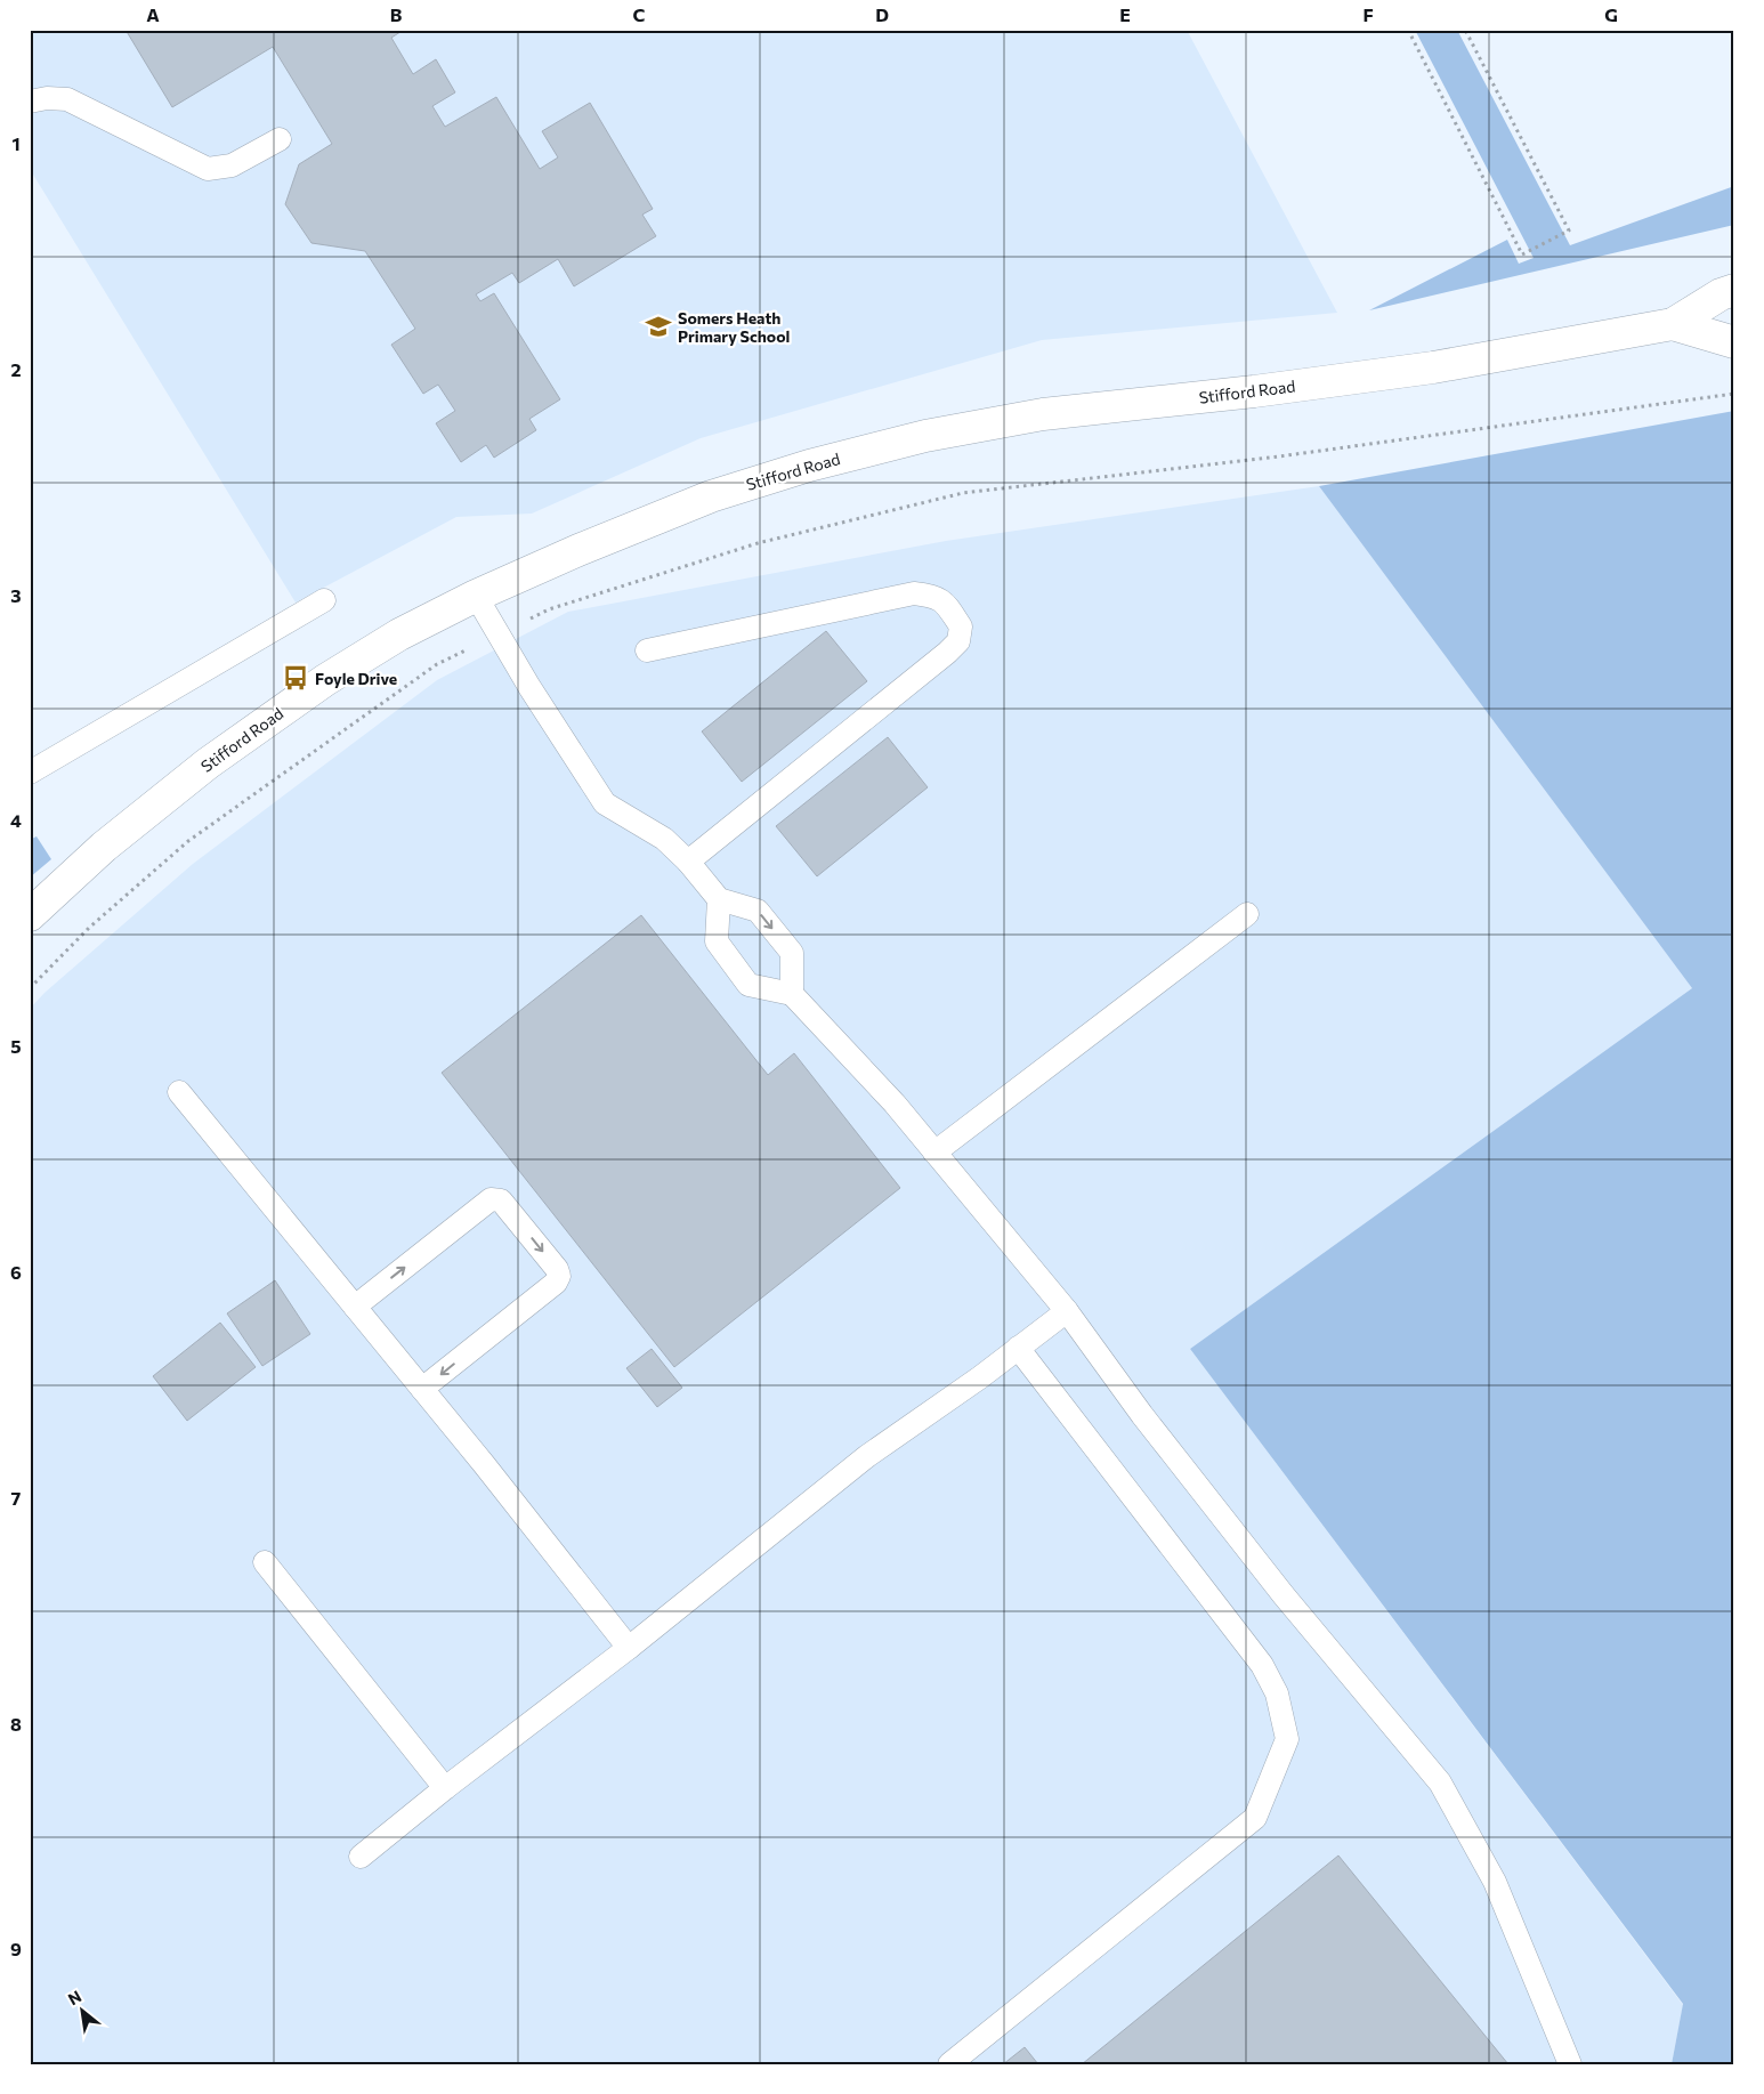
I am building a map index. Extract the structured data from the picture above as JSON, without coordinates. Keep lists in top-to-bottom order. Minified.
{"streets":{"main road":["Stifford Road"]},"places":{"school or university":["Somers Heath Primary School"],"bus stop":["Foyle Drive"]},"north":"top left","grid":{"columns":["A","B","C","D","E","F","G"],"rows":["1","2","3","4","5","6","7","8","9"]}}
